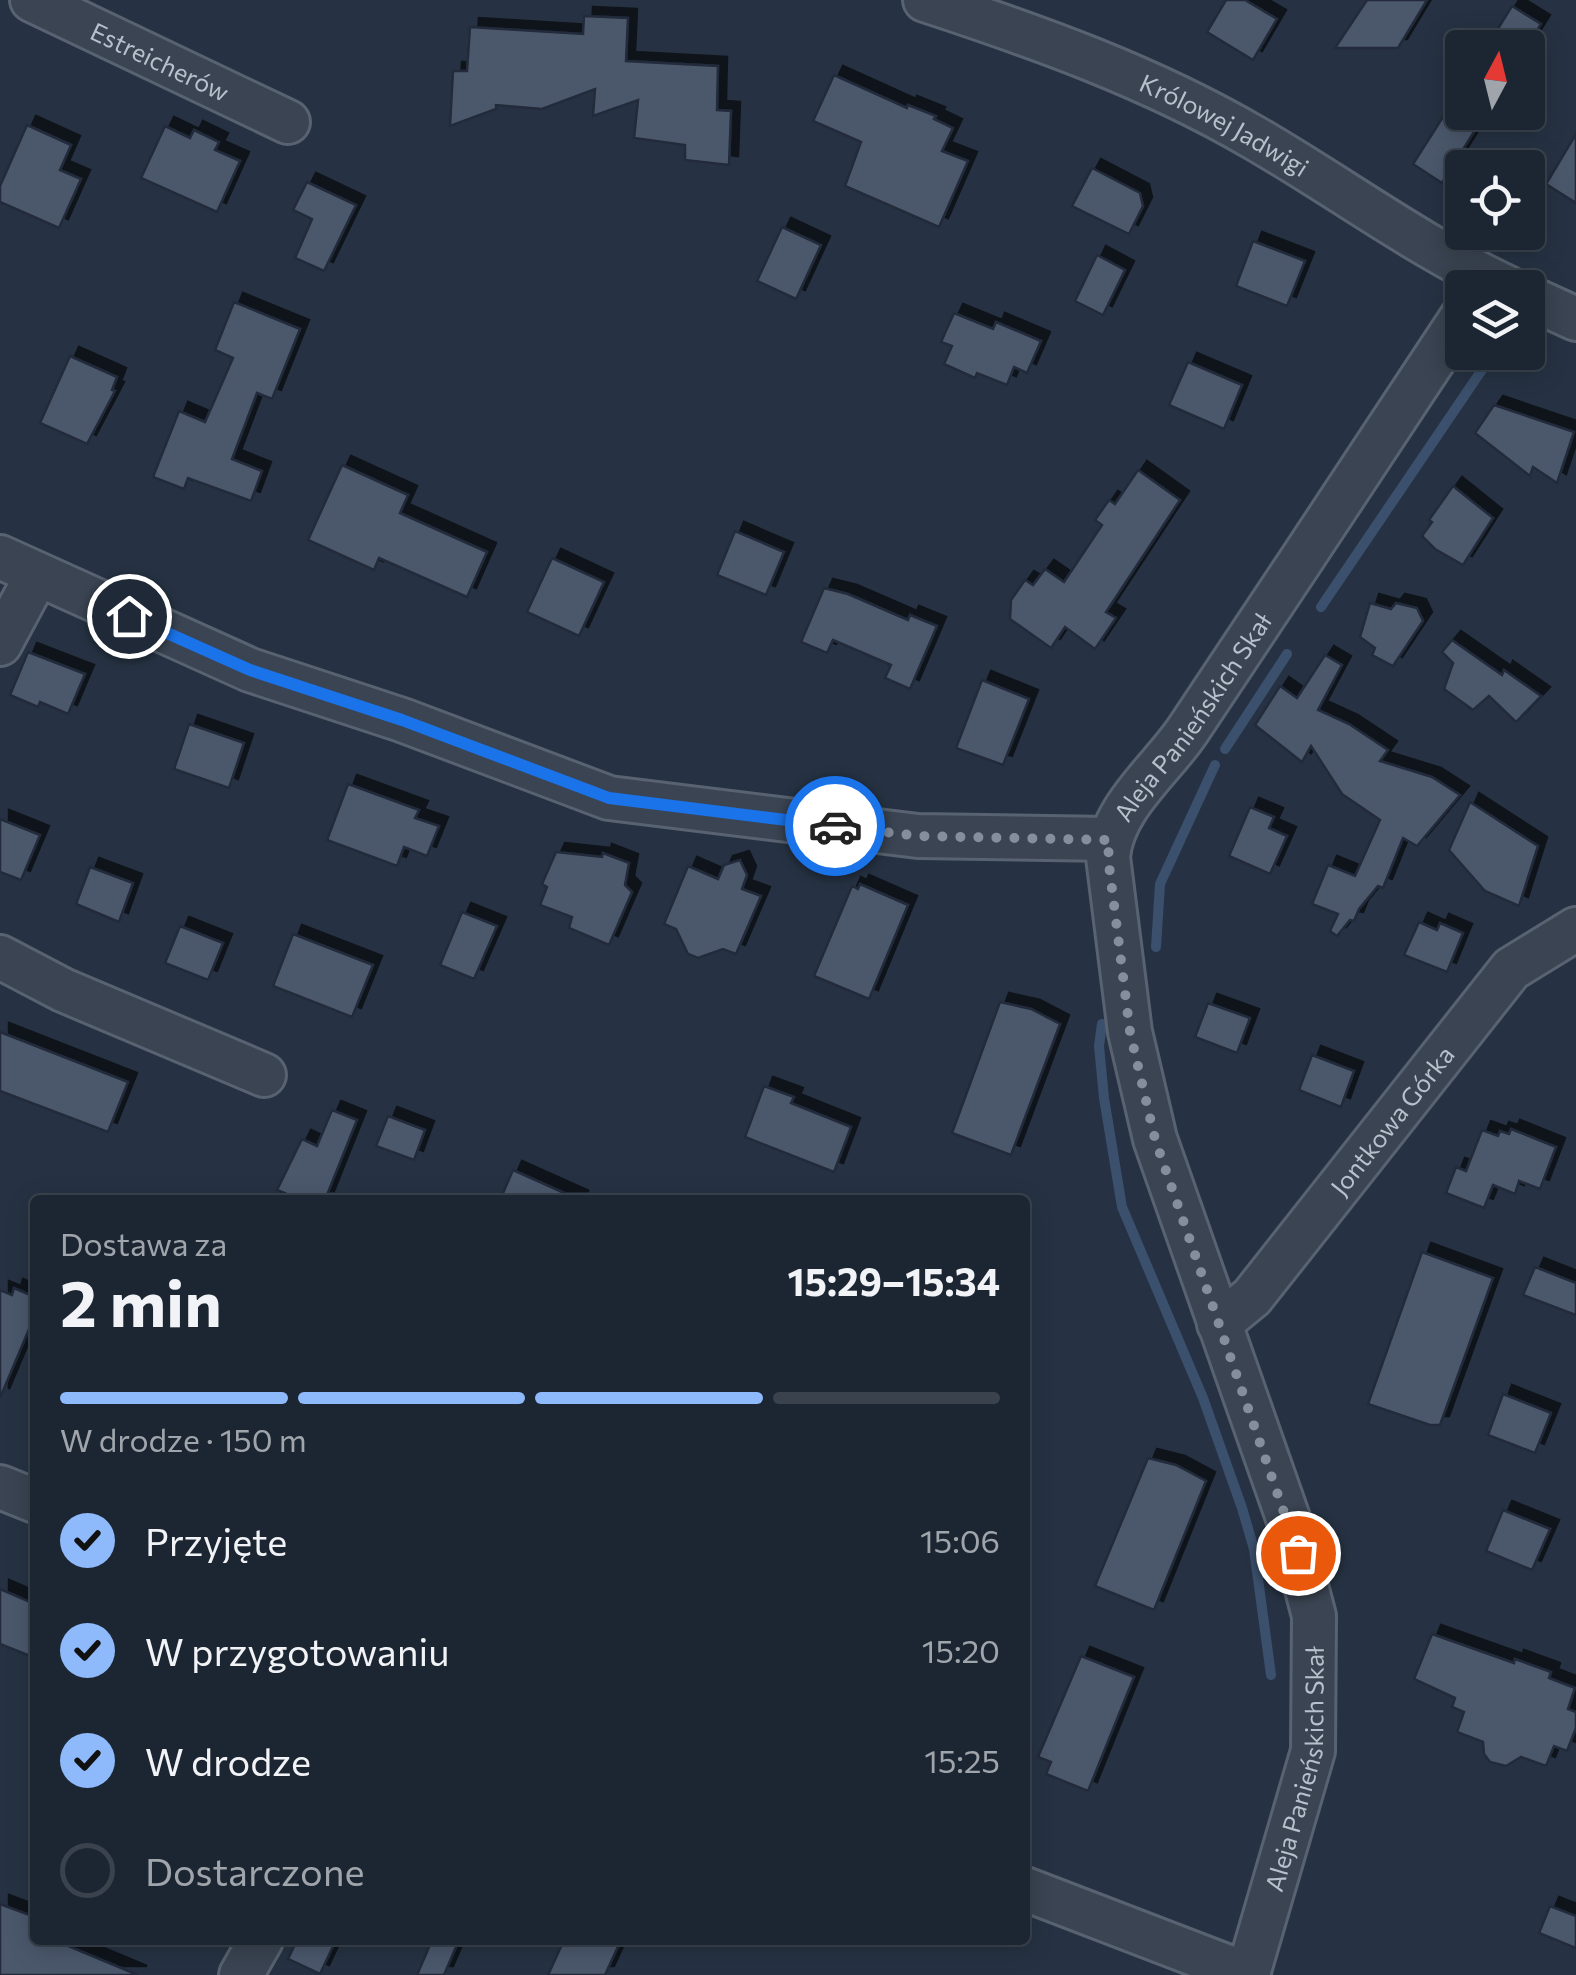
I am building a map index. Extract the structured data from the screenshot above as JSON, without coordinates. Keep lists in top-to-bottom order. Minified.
{"streets":{"street":["Estreicherów","Królowej Jadwigi","Aleja Panieńskich Skał","Jontkowa Górka"]},"crossings":[["Aleja Panieńskich Skał","Jontkowa Górka"]],"north":"top","page":{"heading":["2 min","Dostawa za","15:29–15:34"],"bar":"W drodze · 150 m","list":[["Przyjęte","15:06"],["W przygotowaniu","15:20"],["W drodze","15:25"],"Dostarczone"]}}
